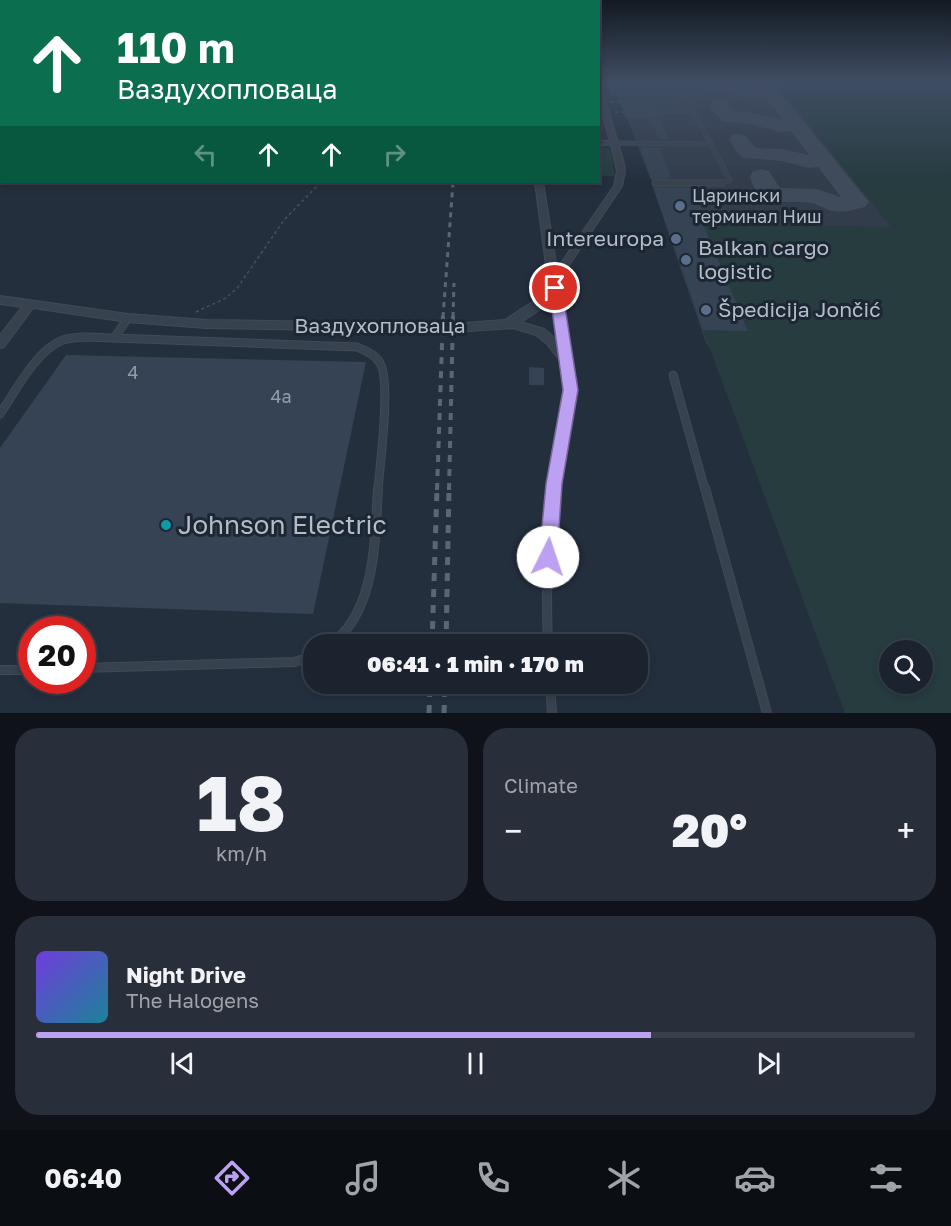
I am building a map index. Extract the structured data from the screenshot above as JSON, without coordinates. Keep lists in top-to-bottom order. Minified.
{"streets":{"street":["Ваздухопловаца"]},"places":["Царински терминал Ниш","Intereuropa","Balkan cargo logistic","Špedicija Jončić","Johnson Electric"],"house_numbers":["4","4a"],"page":{"turn":["110 m","Ваздухопловаца"],"limit":"20","trip":"06:41 · 1 min · 170 m","tile":[["18","km/h"],"Climate"],"heat":["−","20°","+"],"song":["Night Drive","The Halogens"],"tabs":"06:40"}}
